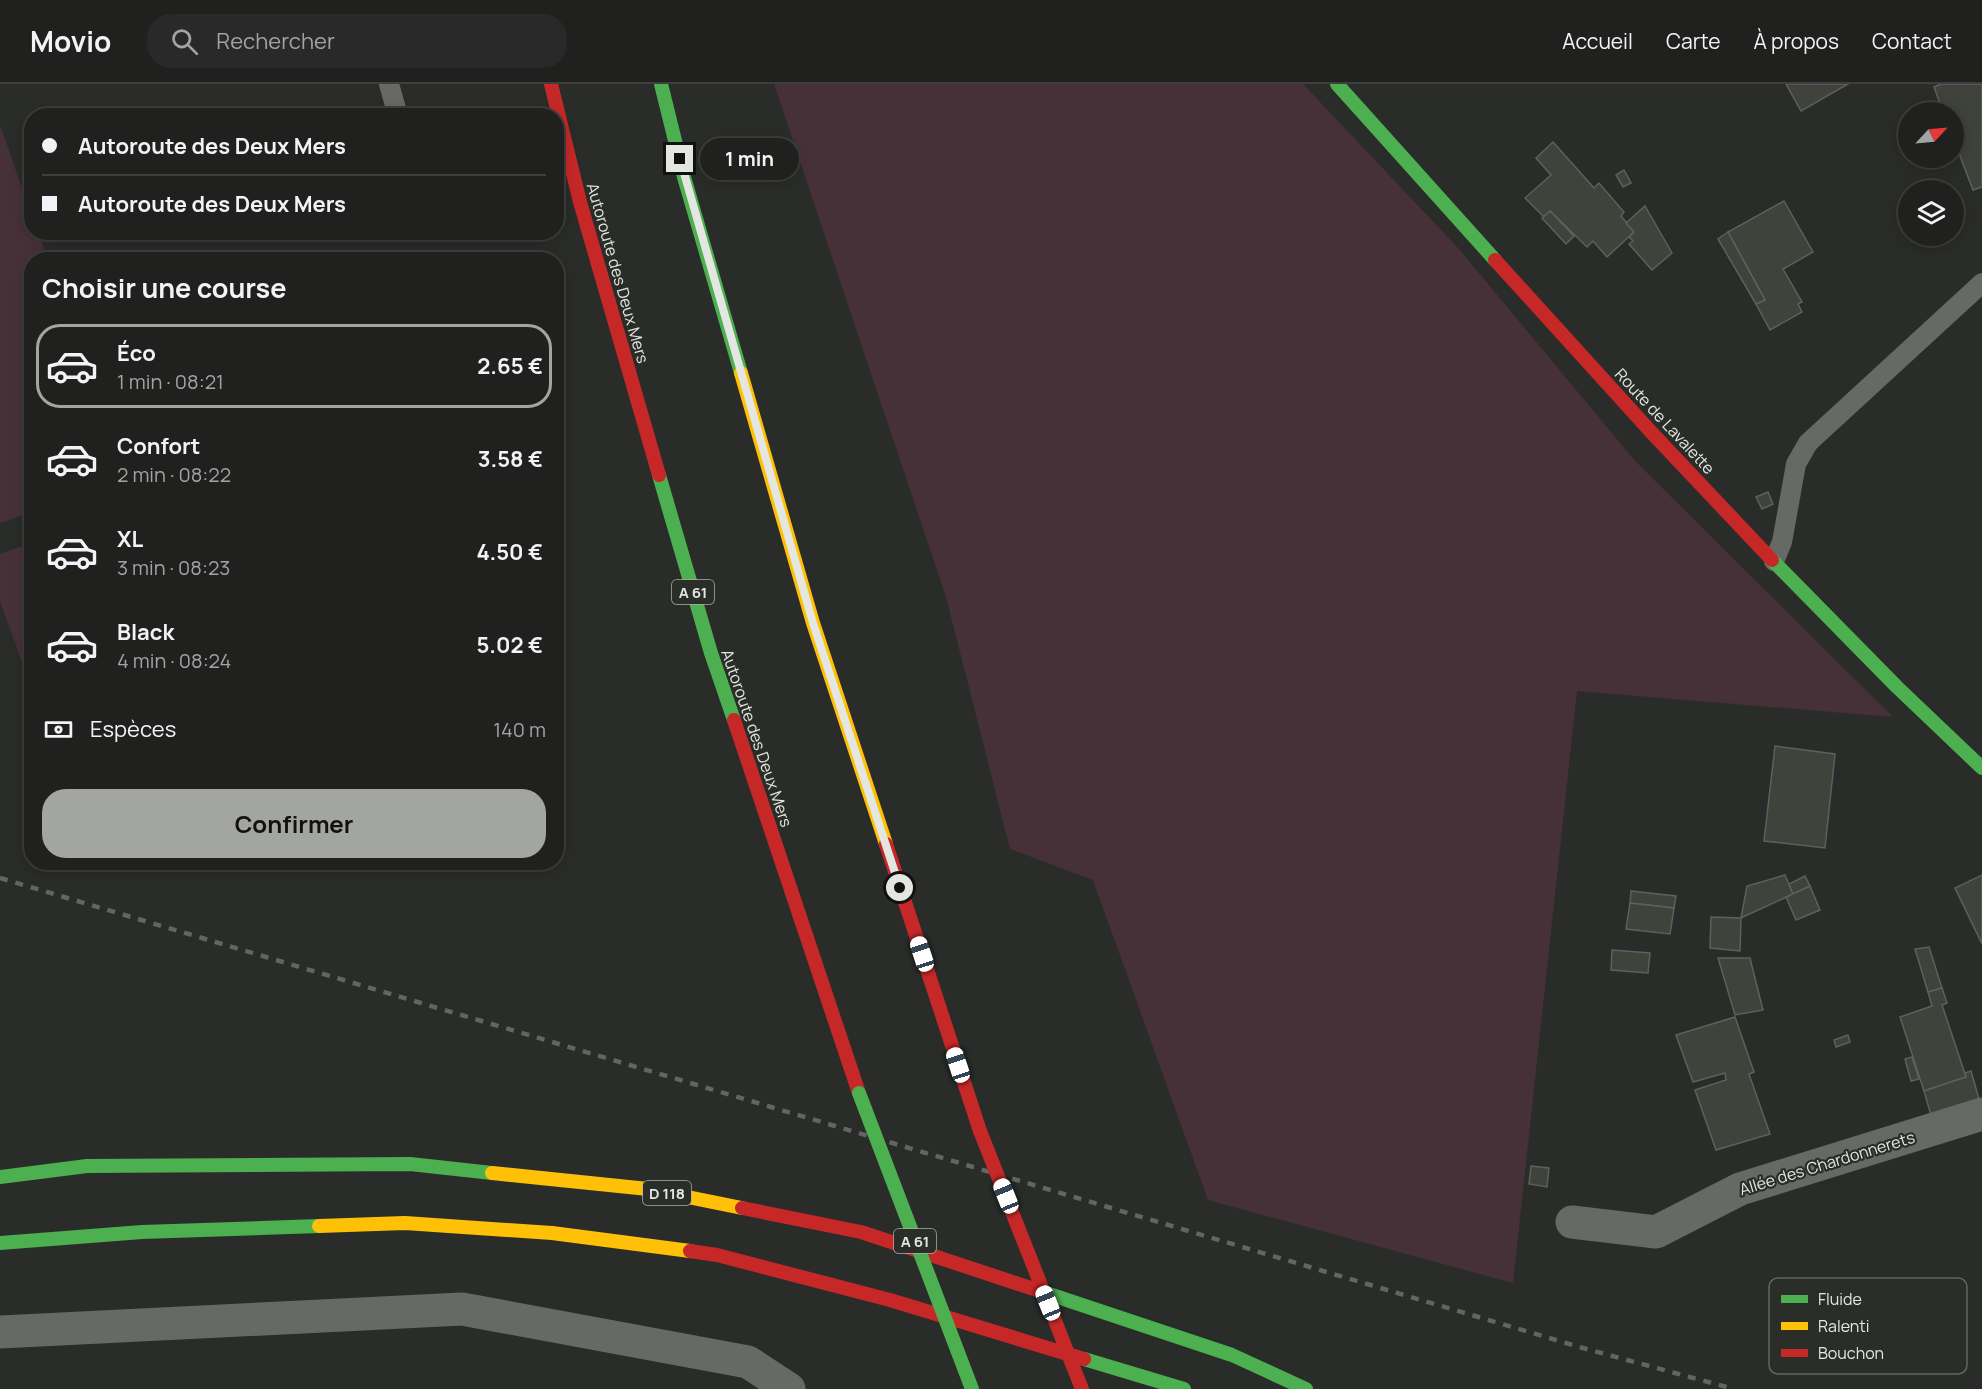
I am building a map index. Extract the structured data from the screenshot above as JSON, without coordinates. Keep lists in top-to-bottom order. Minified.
{"streets":{"main road":["Autoroute des Deux Mers","Route de Lavalette","A 61","D 118"],"street":["Allée des Chardonnerets"]},"legend":["Fluide","Ralenti","Bouchon"],"north":"top right","page":{"header":"Movio","search":"Rechercher","nav":["Accueil","Carte","À propos","Contact"],"banner":["Autoroute des Deux Mers","Autoroute des Deux Mers"],"bubble":"1 min","heading":"Choisir une course","list":[{"name":"Éco","note":"1 min · 08:21","value":"2.65 €"},{"name":"Confort","note":"2 min · 08:22","value":"3.58 €"},{"name":"XL","note":"3 min · 08:23","value":"4.50 €"},{"name":"Black","note":"4 min · 08:24","value":"5.02 €"}],"pay":["Espèces","140 m"],"buttons":"Confirmer"}}
